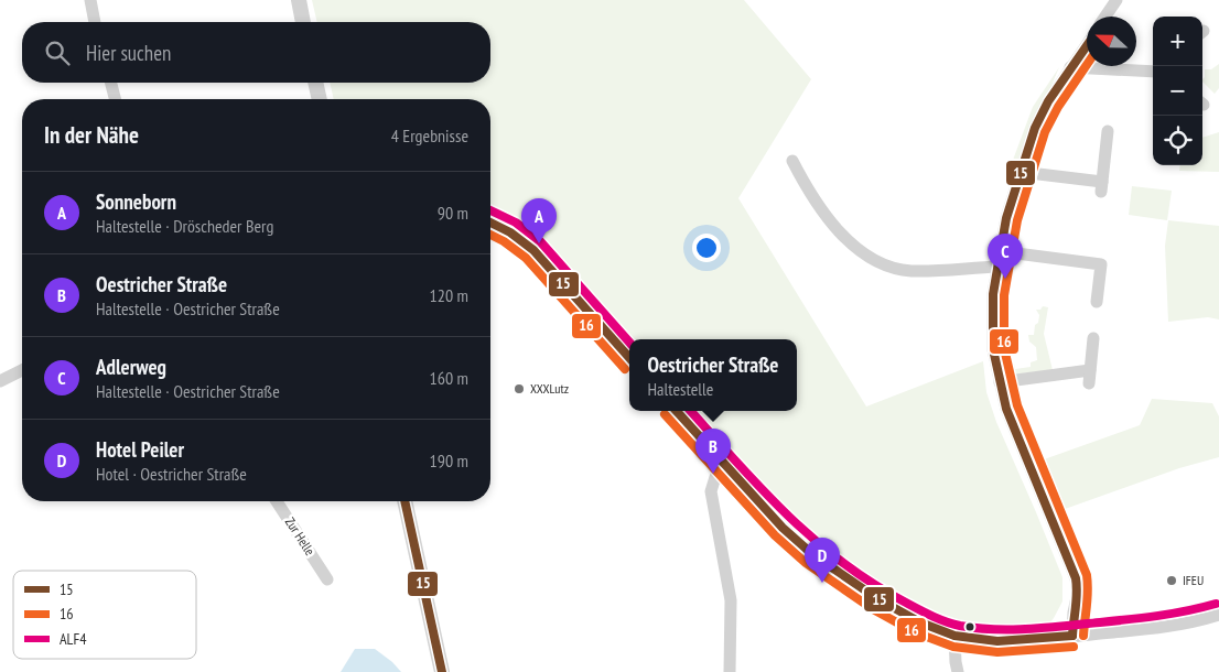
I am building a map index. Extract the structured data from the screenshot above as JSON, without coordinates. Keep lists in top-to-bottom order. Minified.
{"streets":{"street":["Zur Helle"]},"places":["XXXLutz","IFEU"],"lines":["transit line 15","transit line 16","transit line ALF4"],"legend":["15","16","ALF4"],"north":"left","page":{"map_buttons":["+","−"],"search":"Hier suchen","heading":["In der Nähe","4 Ergebnisse"],"list":[{"mark":"A","name":"Sonneborn","note":"Haltestelle · Dröscheder Berg","value":"90 m"},{"mark":"B","name":"Oestricher Straße","note":"Haltestelle · Oestricher Straße","value":"120 m"},{"mark":"C","name":"Adlerweg","note":"Haltestelle · Oestricher Straße","value":"160 m"},{"mark":"D","name":"Hotel Peiler","note":"Hotel · Oestricher Straße","value":"190 m"}],"pins":["A","C","B","D"],"popup":["Oestricher Straße","Haltestelle"]}}
